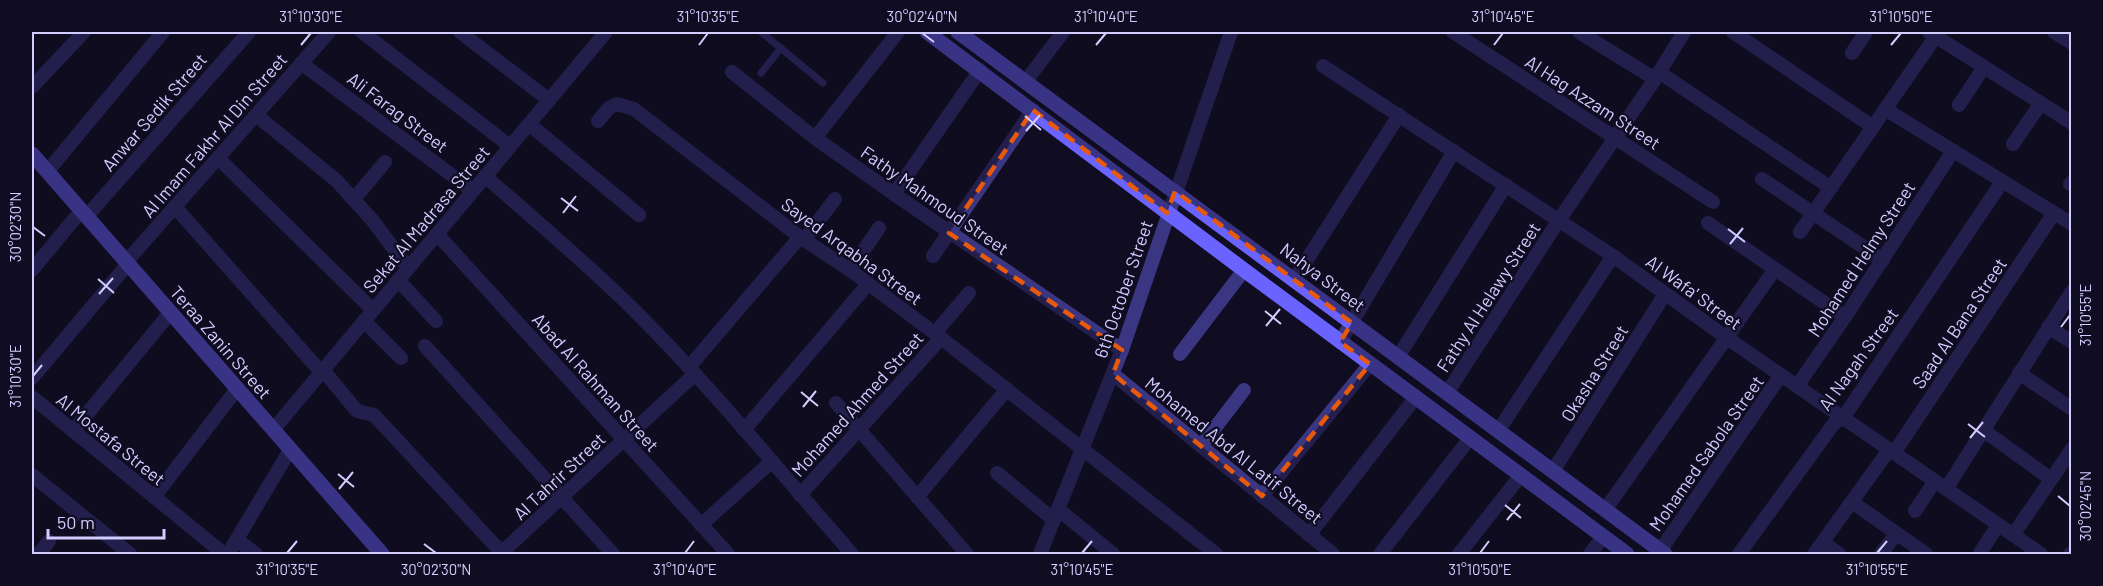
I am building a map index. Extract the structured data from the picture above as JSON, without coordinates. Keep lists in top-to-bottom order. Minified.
{"streets":{"main road":["Nahya Street","Teraa Zanin Street"],"street":["Al Hag Azzam Street","Anwar Sedik Street","Ali Farag Street","Al Imam Fakhr Al Din Street","Fathy Mahmoud Street","Sekat Al Madrasa Street","Sayed Arqabha Street","Mohamed Helmy Street","6th October Street","Al Wafa' Street","Fathy Al Helawy Street","Saad Al Bana Street","Al Nagah Street","Okasha Street","Abad Al Rahman Street","Mohamed Ahmed Street","Al Mostafa Street","Mohamed Abd Al Latif Street","Mohamed Sabola Street","Al Tahrir Street"]},"crossings":[["Al Hag Azzam Street","Fathy Al Helawy Street"],["Anwar Sedik Street","Teraa Zanin Street"],["Ali Farag Street","Al Imam Fakhr Al Din Street"],["Ali Farag Street","Sekat Al Madrasa Street"],["Al Imam Fakhr Al Din Street","Teraa Zanin Street"],["Fathy Mahmoud Street","6th October Street"],["Sekat Al Madrasa Street","Teraa Zanin Street"],["Sekat Al Madrasa Street","Abad Al Rahman Street"],["Sayed Arqabha Street","6th October Street"],["Sayed Arqabha Street","Mohamed Ahmed Street"],["Sayed Arqabha Street","Al Tahrir Street"],["Mohamed Helmy Street","Al Wafa' Street"],["Nahya Street","6th October Street"],["Nahya Street","Fathy Al Helawy Street"],["Nahya Street","Okasha Street"],["Nahya Street","Mohamed Sabola Street"],["6th October Street","Mohamed Abd Al Latif Street"],["Al Wafa' Street","Fathy Al Helawy Street"],["Al Wafa' Street","Saad Al Bana Street"],["Al Wafa' Street","Al Nagah Street"],["Al Wafa' Street","Okasha Street"],["Al Wafa' Street","Mohamed Sabola Street"],["Abad Al Rahman Street","Al Tahrir Street"]],"scale_bar":"50 m","coordinates":["31°10'30\"E","31°10'35\"E","30°02'40\"N","31°10'40\"E","31°10'45\"E","31°10'50\"E","30°02'30\"N","31°10'55\"E","30°02'45\"N"]}
